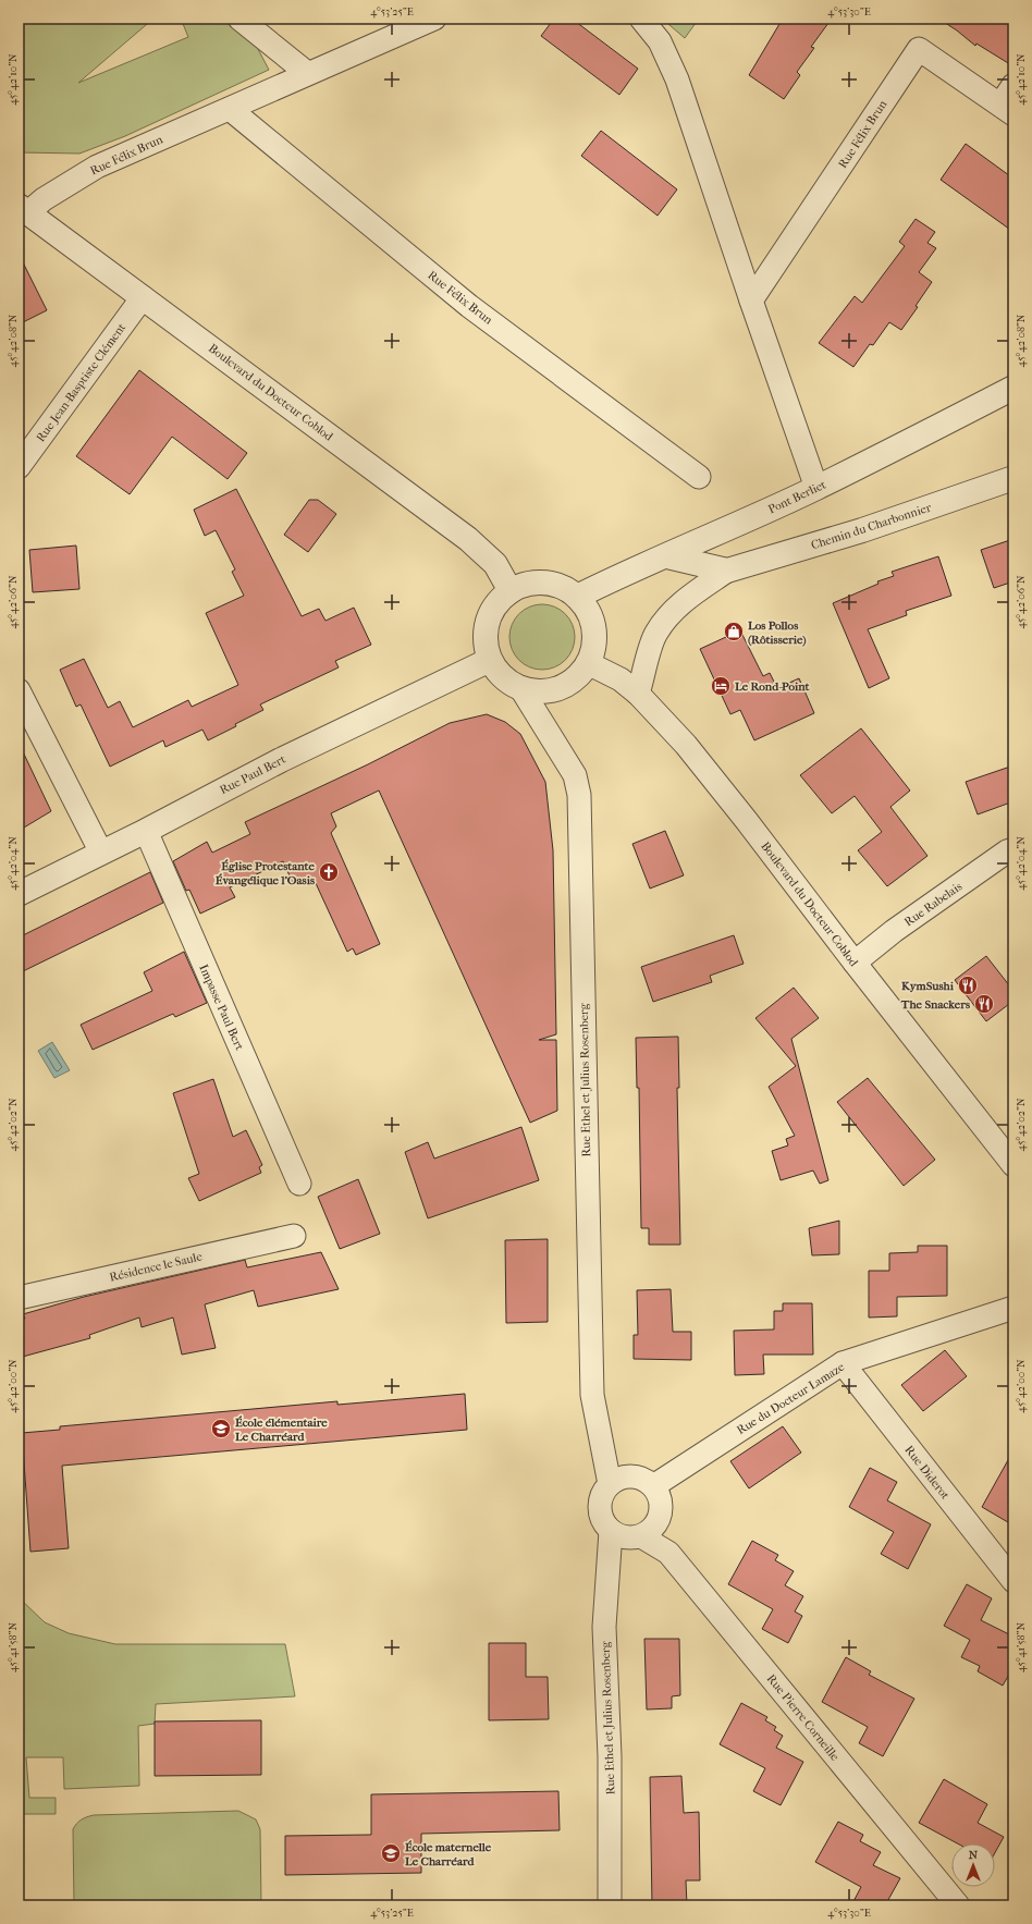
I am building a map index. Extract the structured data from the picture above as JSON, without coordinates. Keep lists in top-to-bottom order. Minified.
{"streets":{"street":["Rue Félix Brun","Rue Jean-Basptiste Clément","Boulevard du Docteur Coblod","Pont Berliet","Chemin du Charbonnier","Rue Paul Bert","Rue Rabelais","Impasse Paul Bert","Rue Ethel et Julius Rosenberg","Résidence le Saule","Rue du Docteur Lamaze","Rue Diderot","Rue Pierre Corneille"]},"crossings":[["Rue Félix Brun","Boulevard du Docteur Coblod"],["Rue Jean-Basptiste Clément","Boulevard du Docteur Coblod"],["Boulevard du Docteur Coblod","Pont Berliet"],["Boulevard du Docteur Coblod","Chemin du Charbonnier"],["Boulevard du Docteur Coblod","Rue Paul Bert"],["Boulevard du Docteur Coblod","Rue Rabelais"],["Boulevard du Docteur Coblod","Rue Ethel et Julius Rosenberg"],["Pont Berliet","Chemin du Charbonnier"],["Pont Berliet","Rue Paul Bert"],["Pont Berliet","Rue Ethel et Julius Rosenberg"],["Rue Paul Bert","Impasse Paul Bert"],["Rue Paul Bert","Rue Ethel et Julius Rosenberg"],["Rue Ethel et Julius Rosenberg","Rue du Docteur Lamaze"],["Rue Ethel et Julius Rosenberg","Rue Pierre Corneille"],["Rue du Docteur Lamaze","Rue Diderot"],["Rue du Docteur Lamaze","Rue Pierre Corneille"]],"places":{"shop":["Los Pollos (Rôtisserie)"],"hotel":["Le Rond-Point"],"church":["Église Protestante Évangélique l’Oasis"],"restaurant":["KymSushi","The Snackers"],"school or university":["École élémentaire Le Charréard","École maternelle Le Charréard"]},"north":"top","coordinates":["4°53'25\"E","4°53'30\"E","45°42'10\"N","45°42'08\"N","45°42'06\"N","45°42'04\"N","45°42'02\"N","45°42'00\"N","45°41'58\"N"]}
